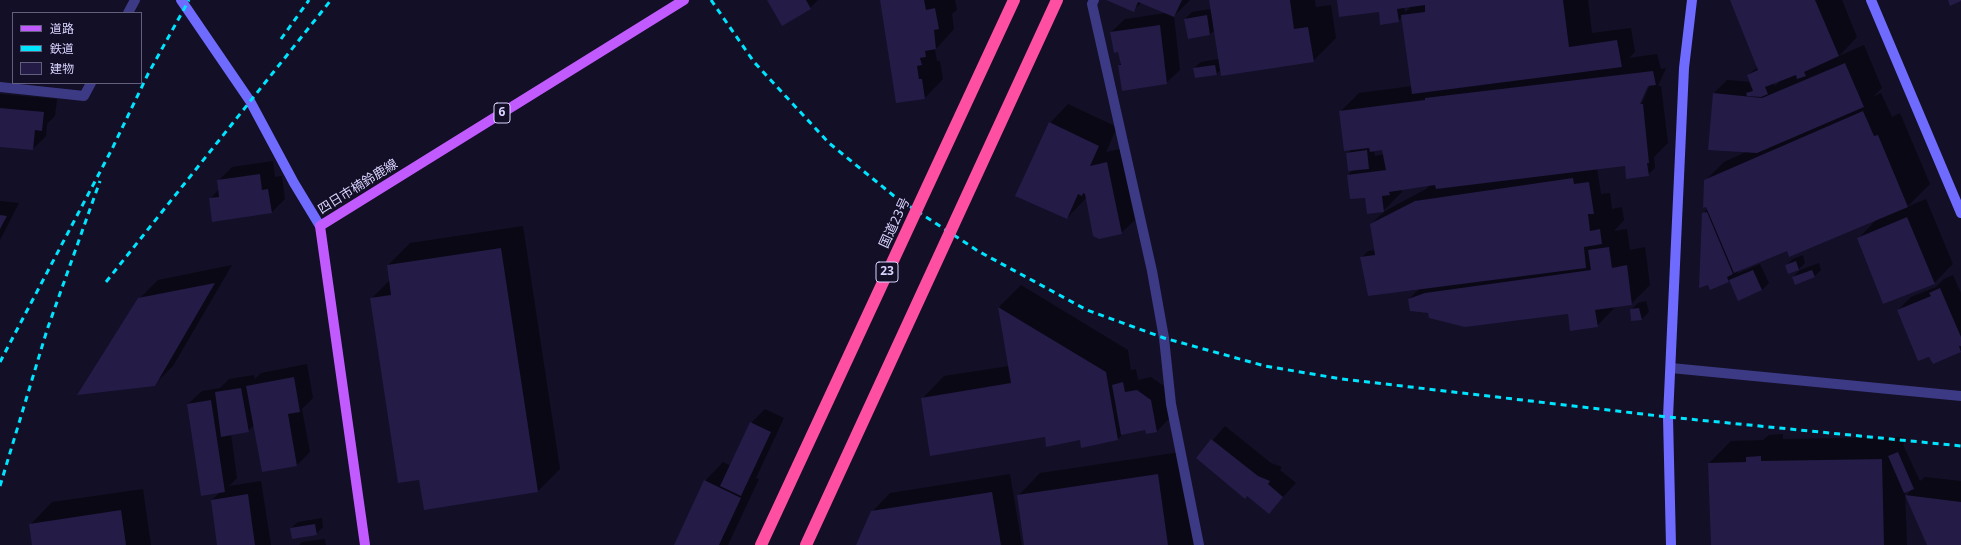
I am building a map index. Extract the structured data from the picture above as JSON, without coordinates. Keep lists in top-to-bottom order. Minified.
{"streets":{"highway":["国道23号","23"],"main road":["6","四日市楠鈴鹿線"]},"legend":["道路","鉄道","建物"]}
